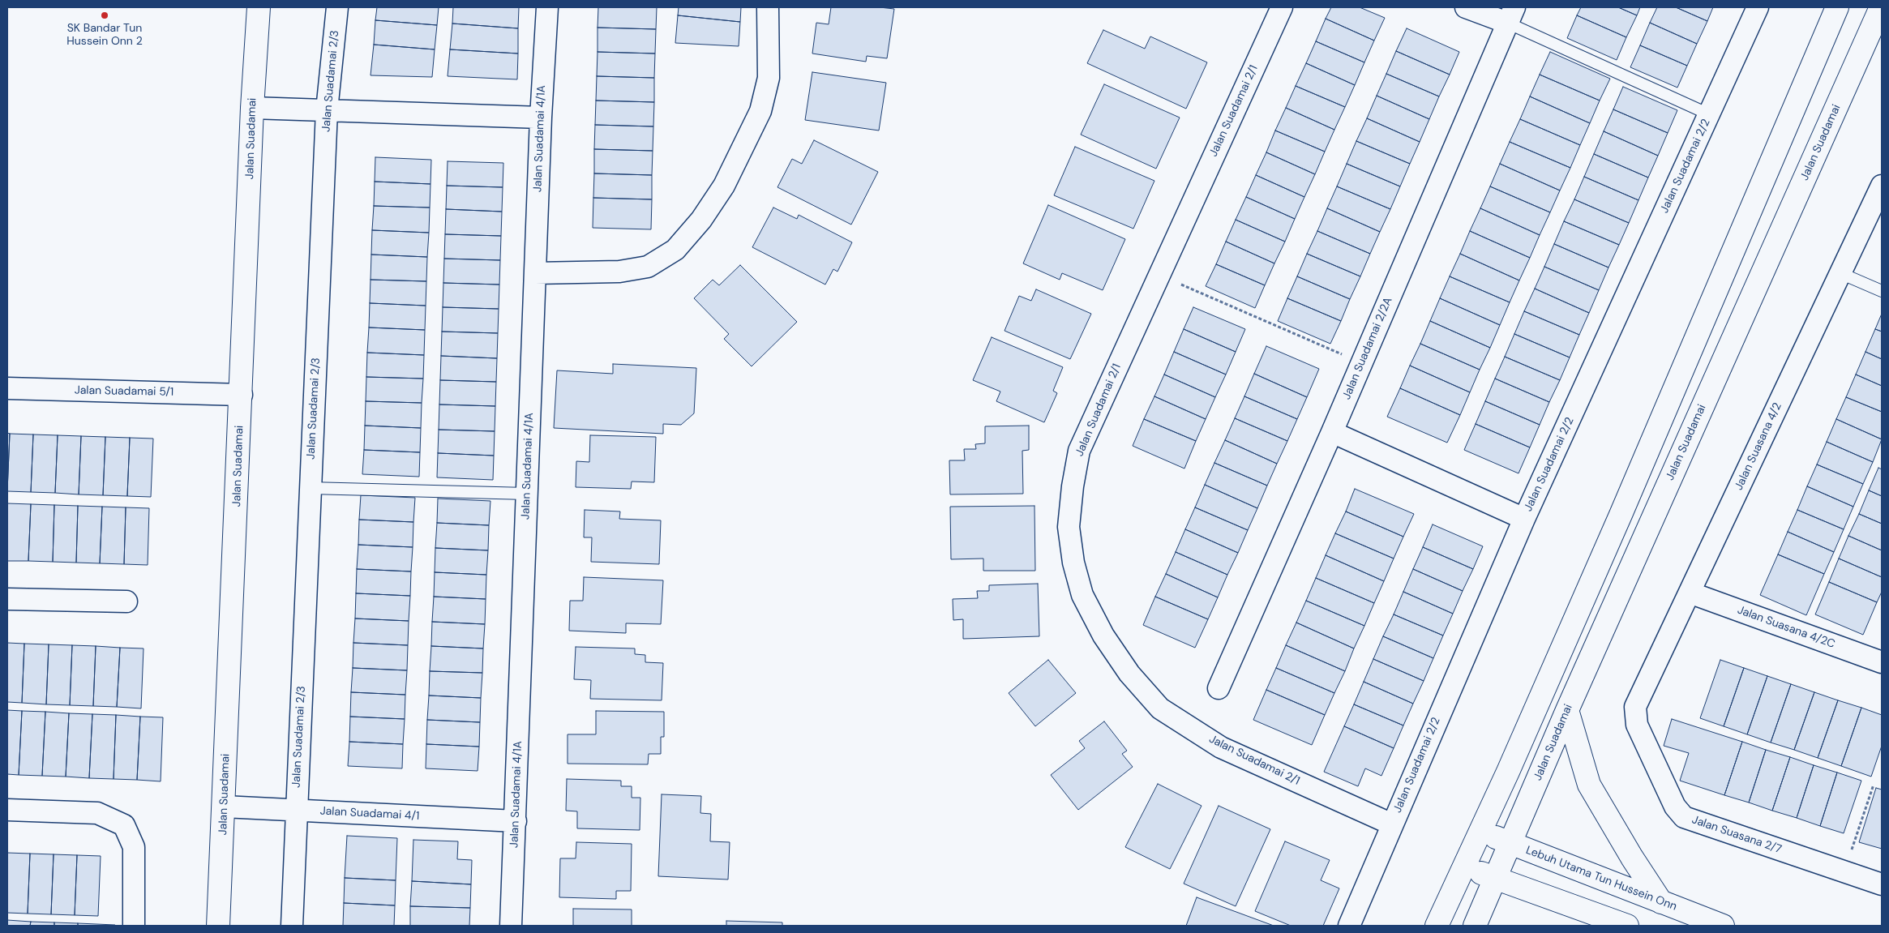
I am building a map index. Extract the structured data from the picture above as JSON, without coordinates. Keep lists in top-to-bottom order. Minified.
{"streets":{"main road":["Jalan Suadamai","Lebuh Utama Tun Hussein Onn"],"street":["Jalan Suadamai 2/3","Jalan Suadamai 2/1","Jalan Suadamai 4/1A","Jalan Suadamai 2/2","Jalan Suadamai 2/2A","Jalan Suadamai 5/1","Jalan Suasana 4/2","Jalan Suasana 4/2C","Jalan Suadamai 4/1","Jalan Suasana 2/7"]},"crossings":[["Jalan Suadamai 2/3","Jalan Suadamai 4/1"],["Jalan Suadamai 2/1","Jalan Suadamai 2/2"],["Jalan Suadamai","Jalan Suadamai 5/1"],["Jalan Suadamai","Jalan Suadamai 4/1"],["Jalan Suadamai","Lebuh Utama Tun Hussein Onn"],["Jalan Suadamai 4/1A","Jalan Suadamai 4/1"],["Jalan Suasana 4/2","Jalan Suasana 4/2C"],["Jalan Suasana 4/2","Jalan Suasana 2/7"]],"places":["SK Bandar Tun Hussein Onn 2"]}
